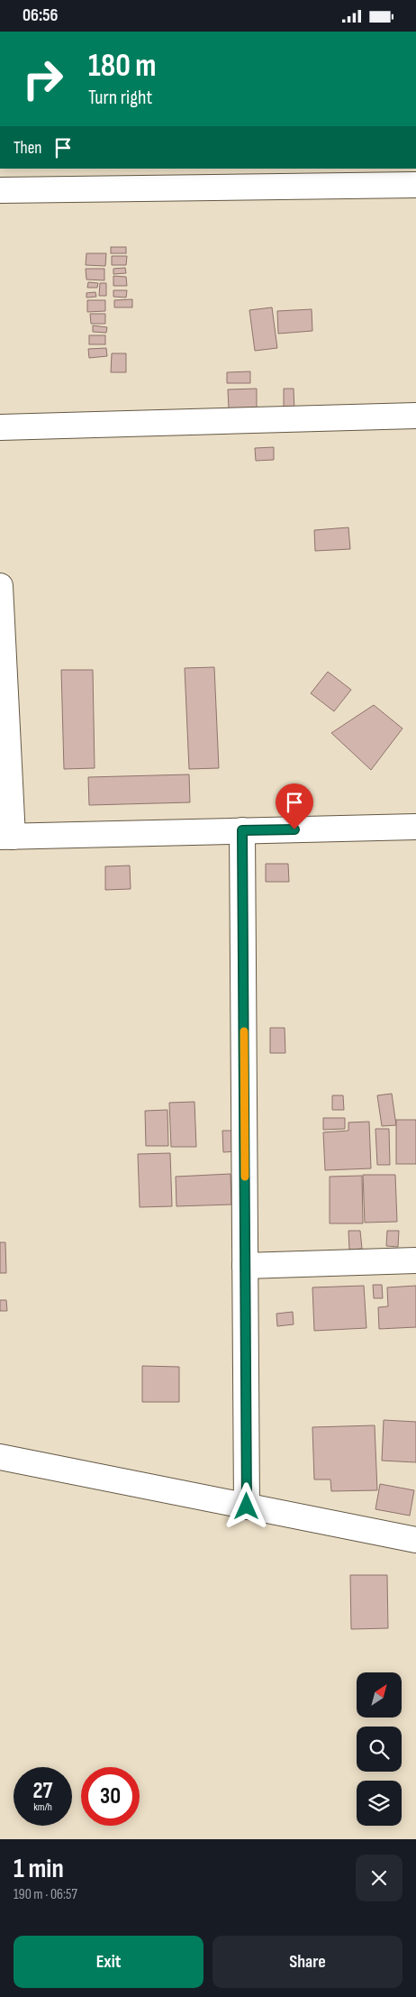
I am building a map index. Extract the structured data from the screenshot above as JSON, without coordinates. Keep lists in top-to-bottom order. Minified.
{"north":"top right","page":{"status":"06:56","turn":["180 m","Turn right"],"then":"Then","speed":"27 km/h","limit":"30","heading":["1 min","190 m · 06:57"],"buttons":["Exit","Share"]}}
